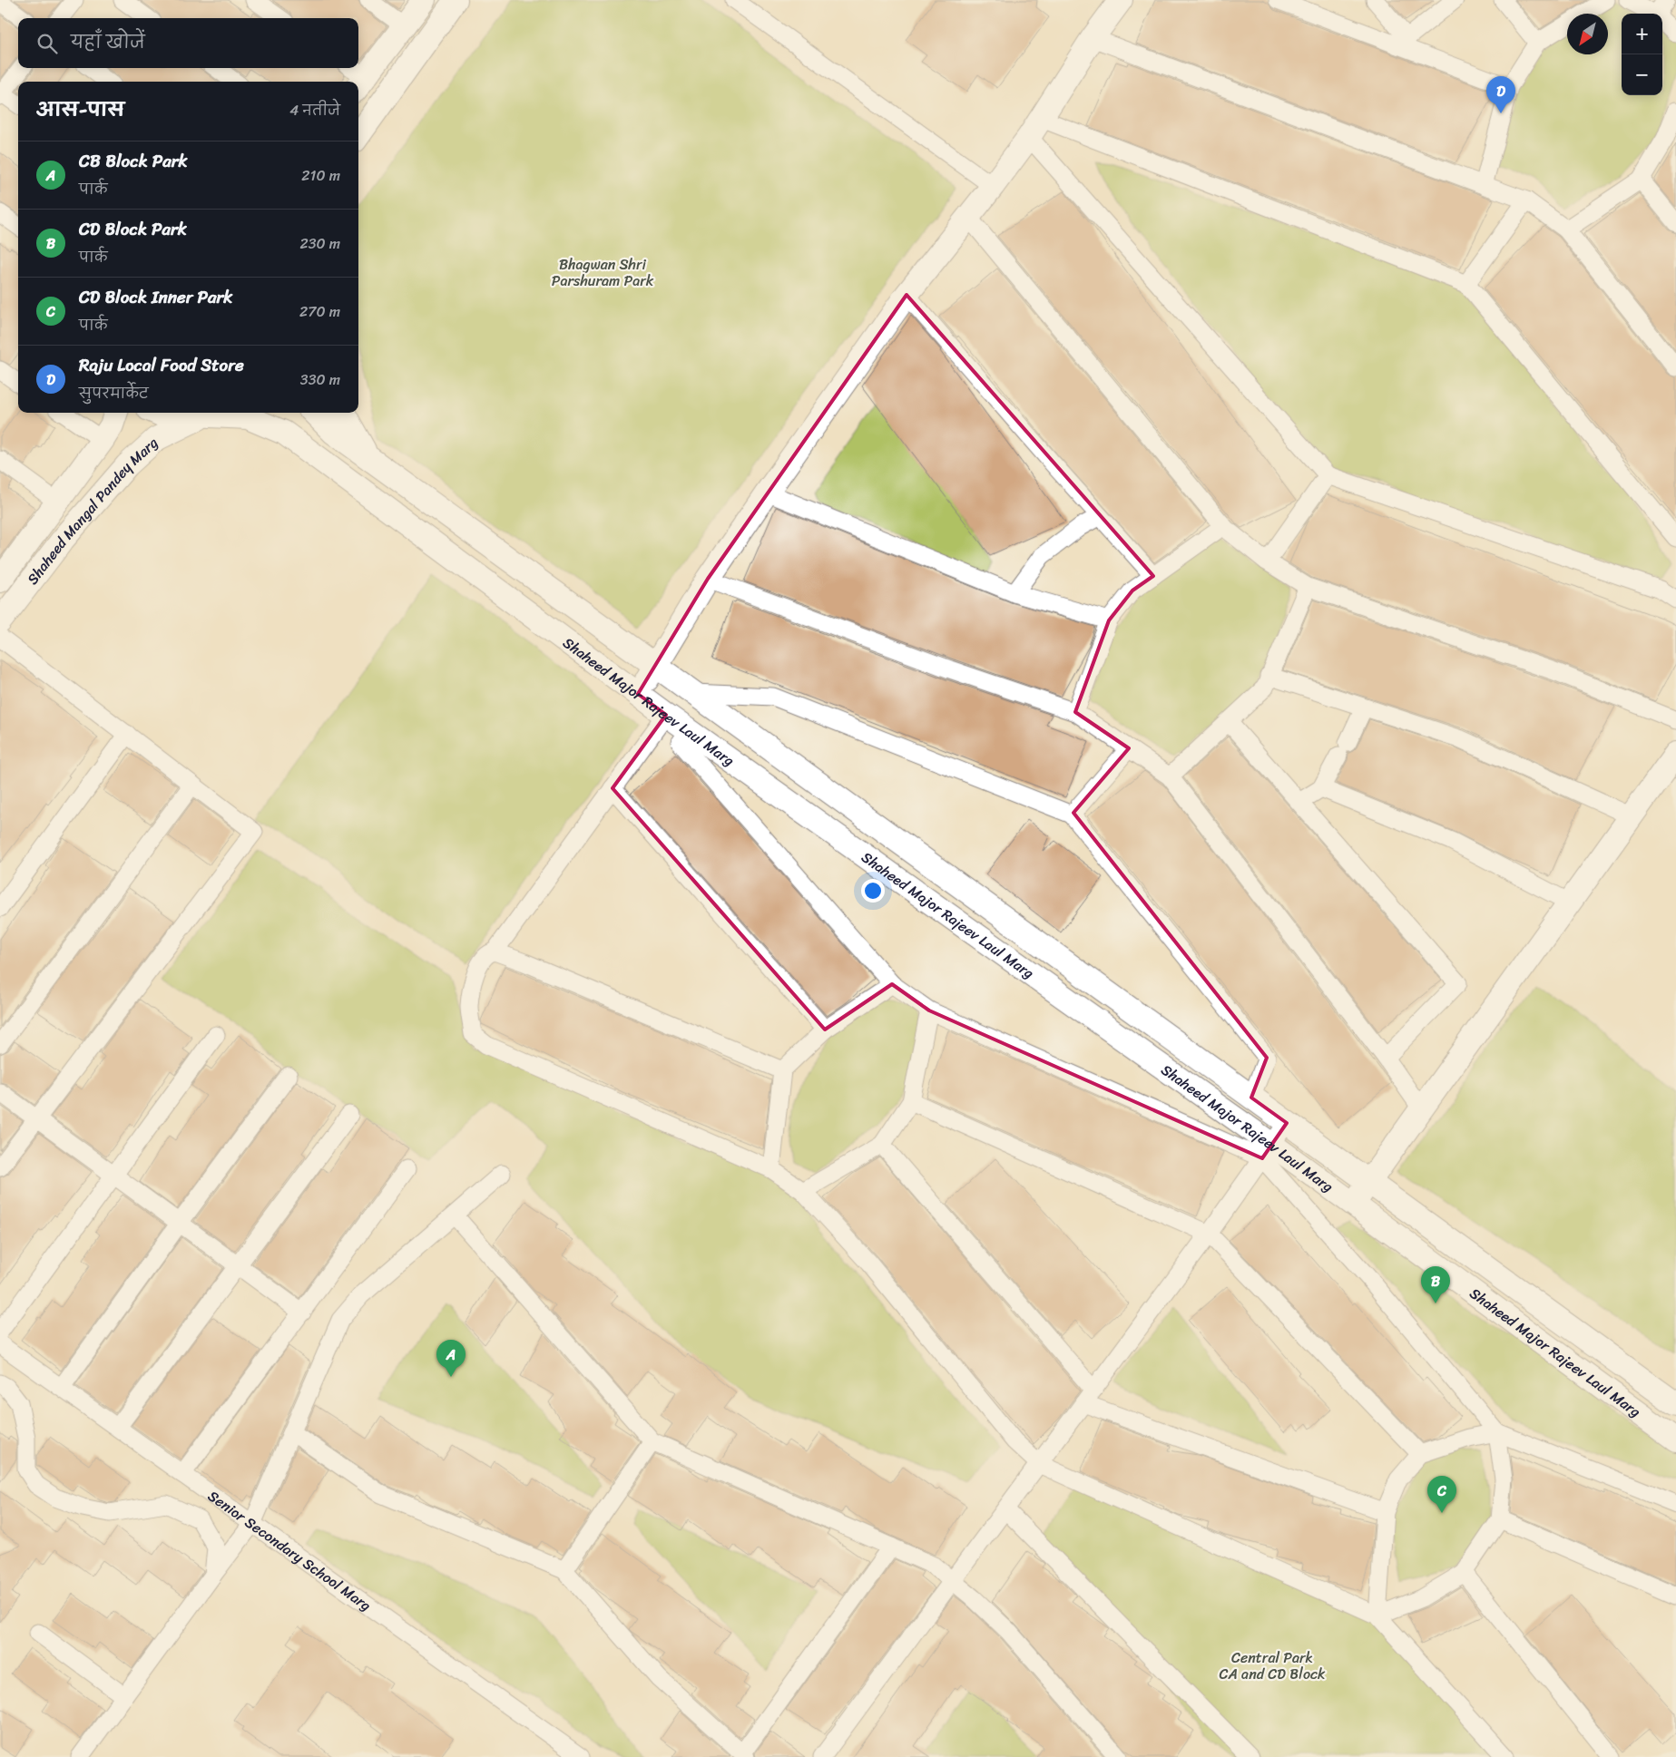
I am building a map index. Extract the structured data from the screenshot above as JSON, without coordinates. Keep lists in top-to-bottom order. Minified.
{"streets":{"street":["Shaheed Mangal Pandey Marg","Shaheed Major Rajeev Laul Marg","Senior Secondary School Marg"]},"crossings":[["Shaheed Mangal Pandey Marg","Shaheed Major Rajeev Laul Marg"]],"parks":["Bhagwan Shri Parshuram Park","Central Park CA and CD Block"],"north":"bottom left","page":{"map_buttons":["+","−"],"search":"यहाँ खोजें","pins":["D","B","A","C"],"heading":["आस-पास","4 नतीजे"],"list":[{"mark":"A","name":"CB Block Park","note":"पार्क","value":"210 m"},{"mark":"B","name":"CD Block Park","note":"पार्क","value":"230 m"},{"mark":"C","name":"CD Block Inner Park","note":"पार्क","value":"270 m"},{"mark":"D","name":"Raju Local Food Store","note":"सुपरमार्केट","value":"330 m"}]}}
